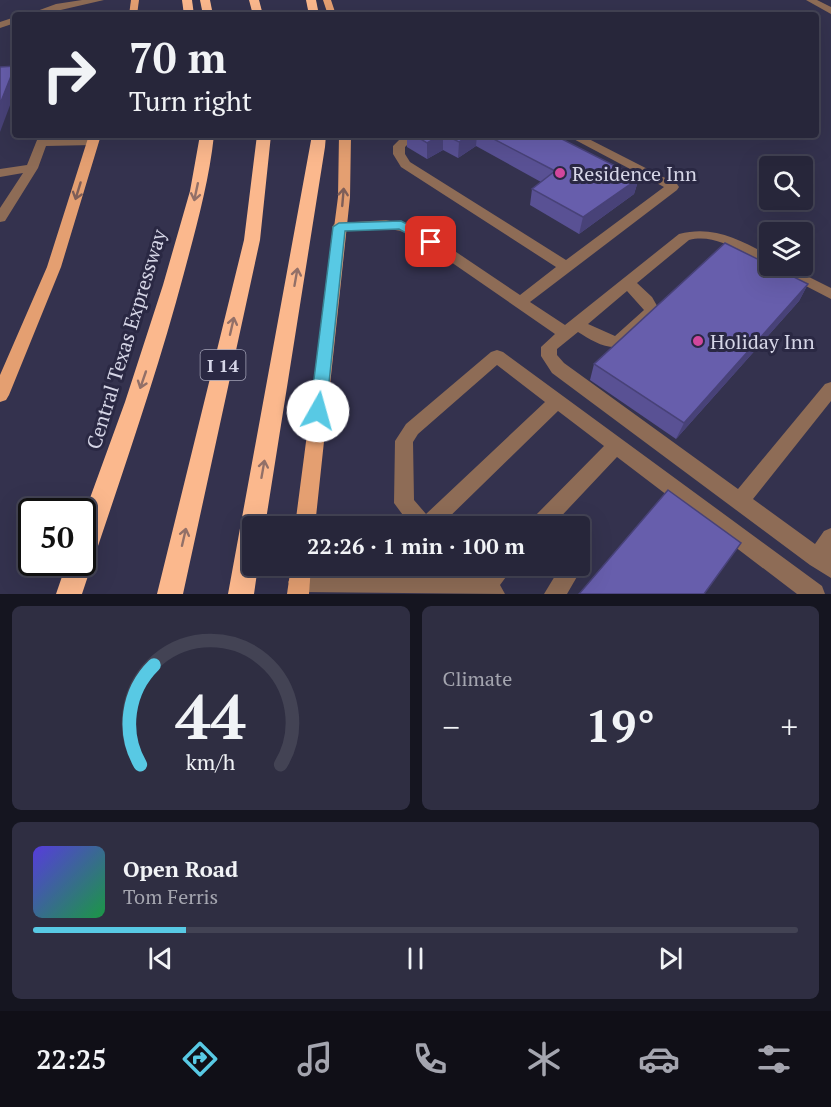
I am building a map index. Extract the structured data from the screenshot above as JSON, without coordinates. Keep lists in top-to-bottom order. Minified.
{"streets":{"highway":["Central Texas Expressway","I 14"]},"places":["Residence Inn","Holiday Inn"],"page":{"turn":["70 m","Turn right"],"limit":"50","trip":"22:26 · 1 min · 100 m","tile":"Climate","heat":["−","19°","+"],"song":["Open Road","Tom Ferris"],"tabs":"22:25","gauge":["44","km/h"]}}
